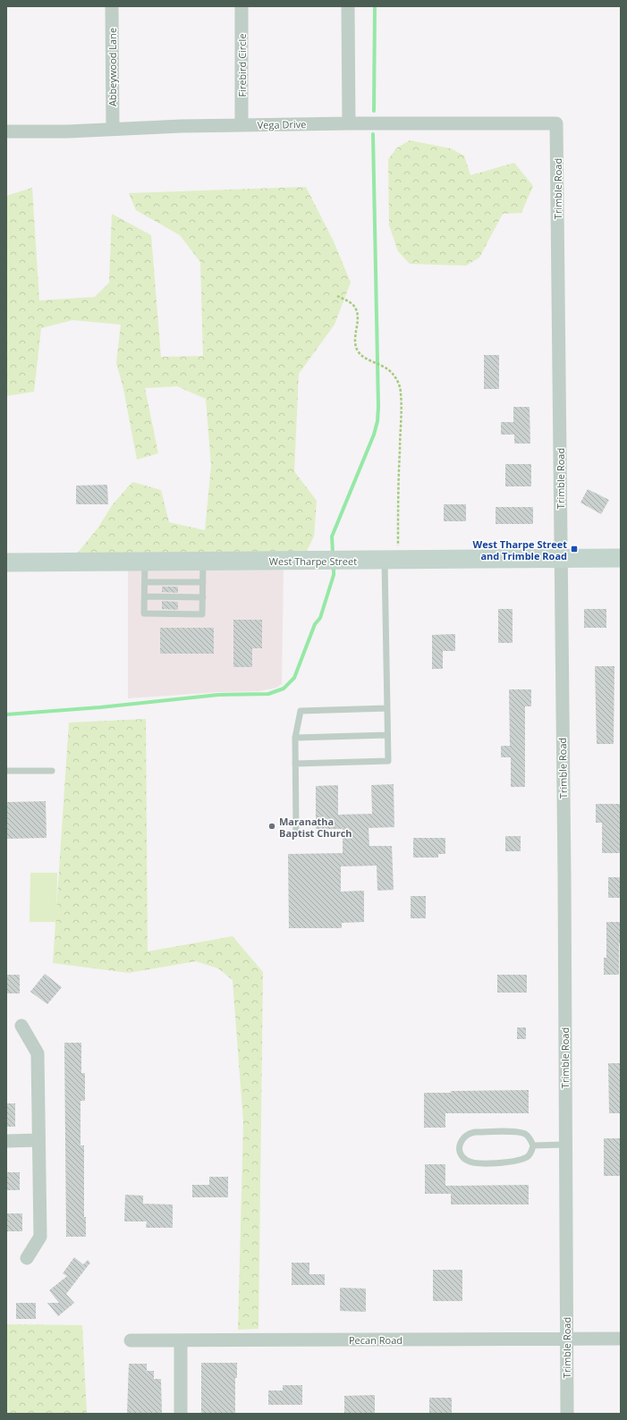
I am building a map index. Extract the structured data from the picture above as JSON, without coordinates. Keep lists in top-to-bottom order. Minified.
{"streets":{"main road":["West Tharpe Street"],"street":["Firebird Circle","Abbeywood Lane","Vega Drive","Trimble Road","Pecan Road"]},"crossings":[["Firebird Circle","Vega Drive"],["Abbeywood Lane","Vega Drive"],["Vega Drive","Trimble Road"],["Trimble Road","West Tharpe Street"],["Trimble Road","Pecan Road"]],"places":{"transit":["West Tharpe Street and Trimble Road"],"other":["Maranatha Baptist Church"]}}
